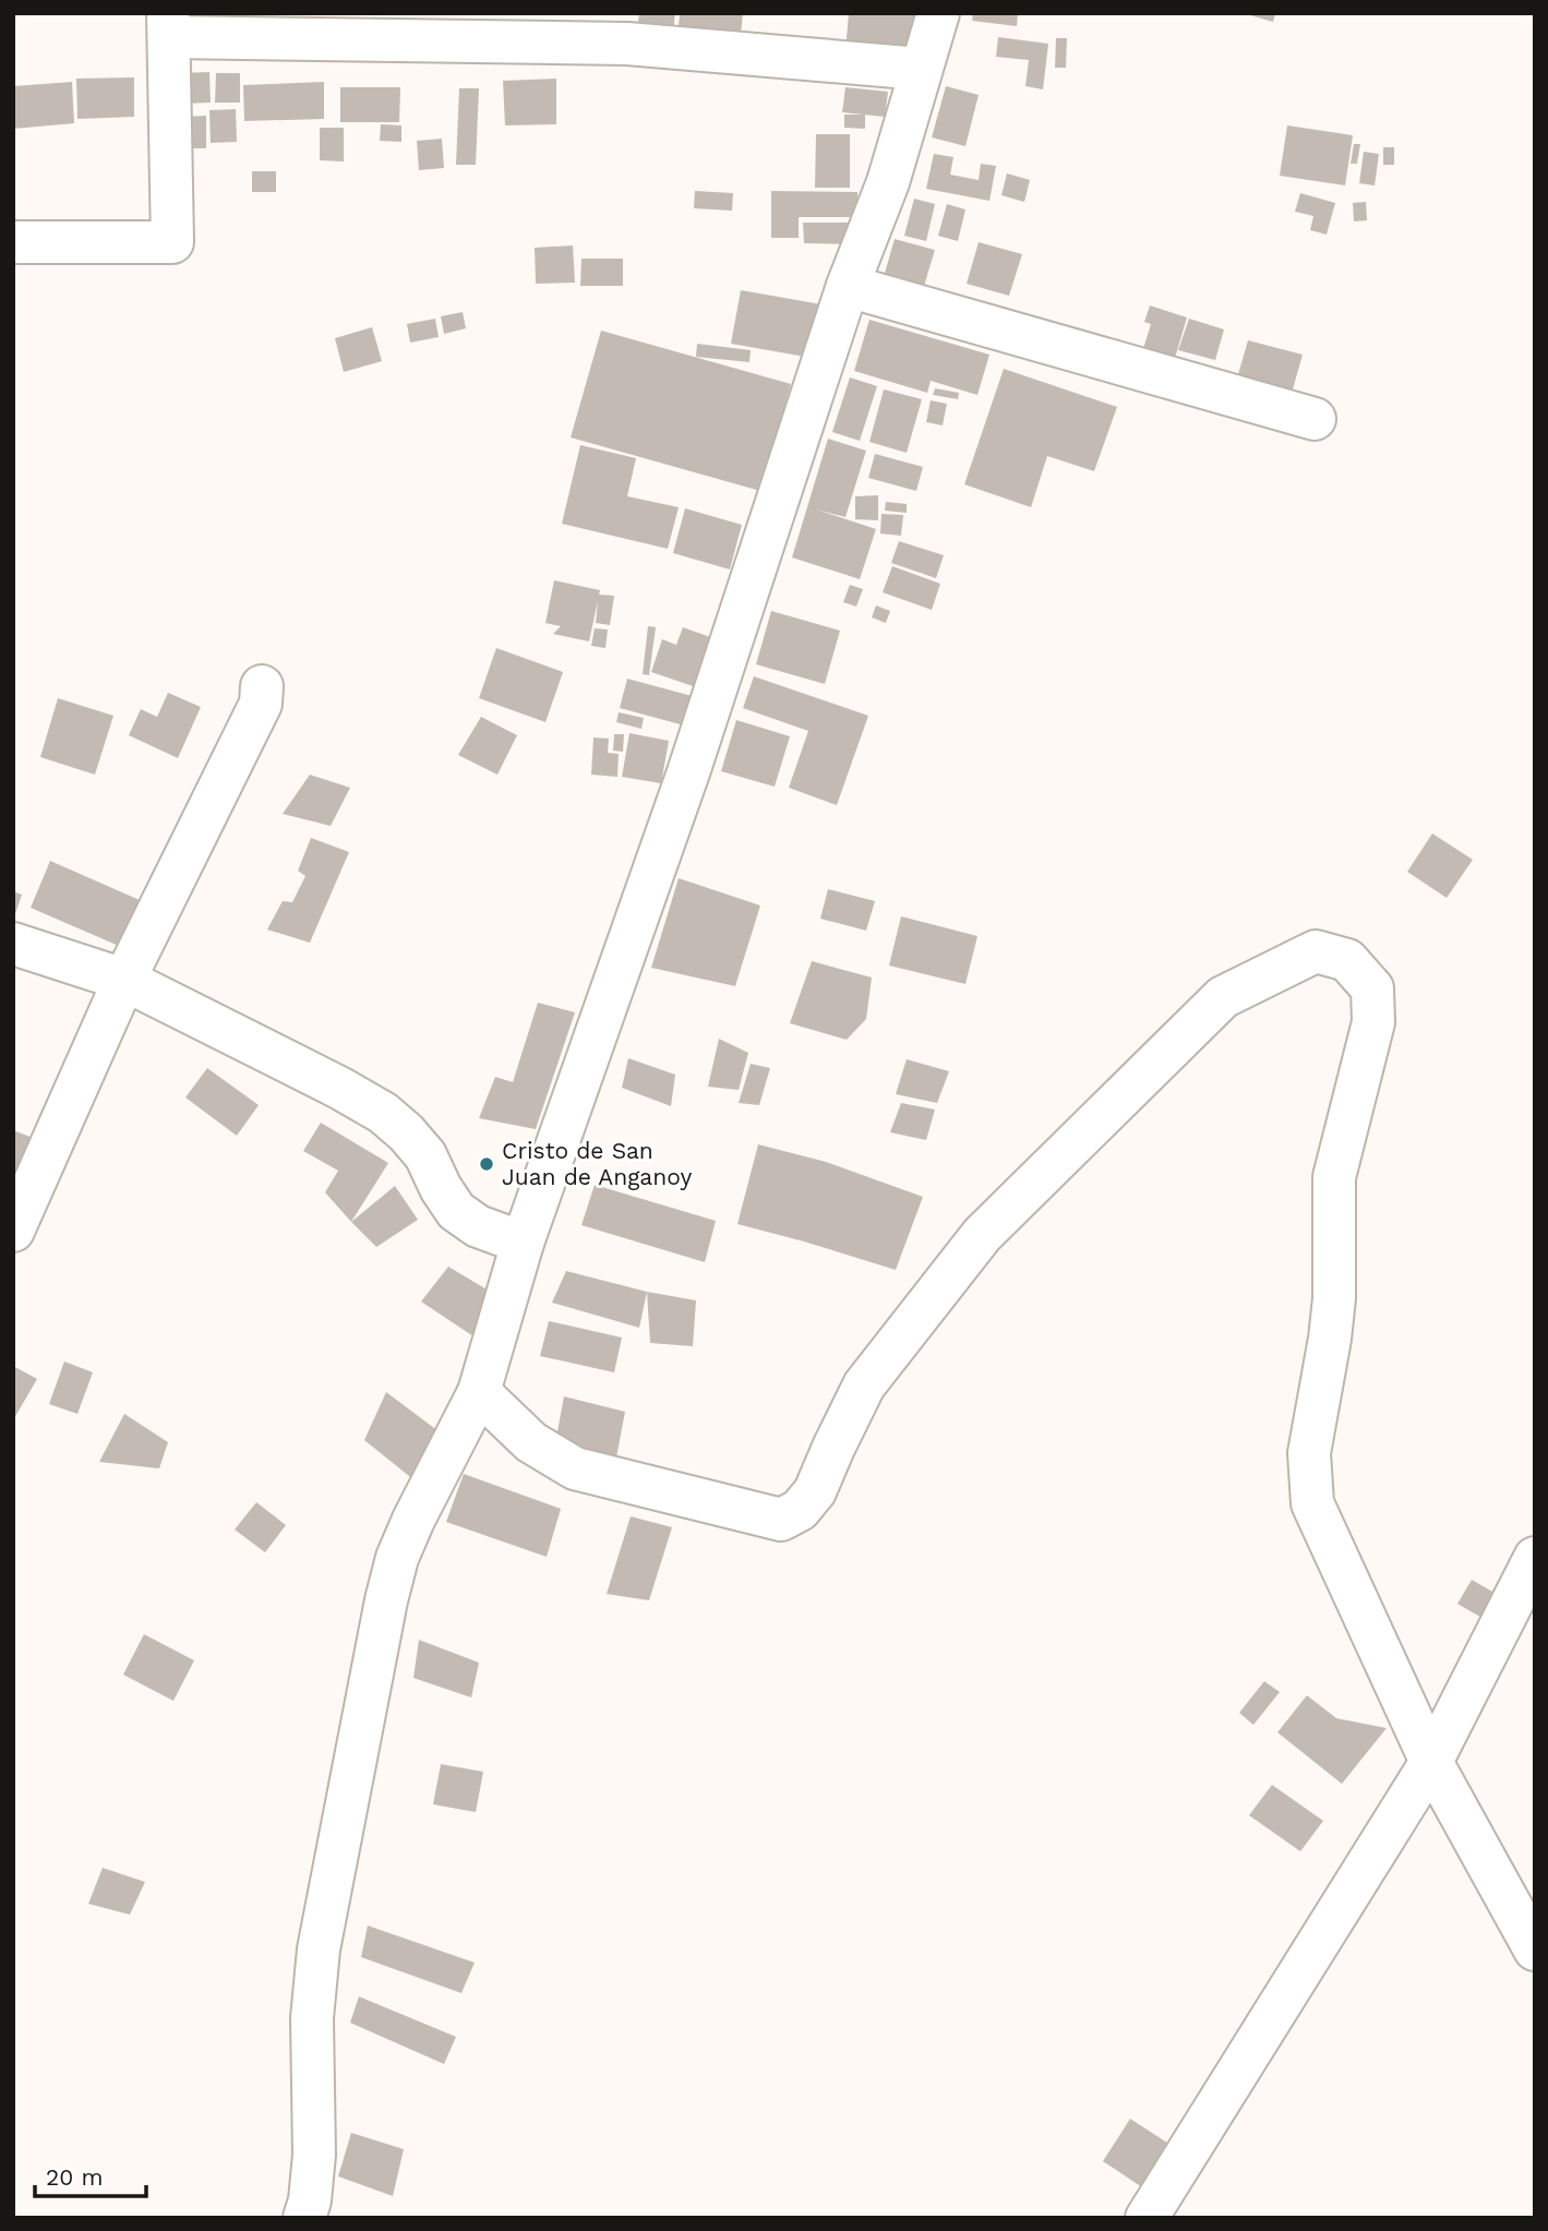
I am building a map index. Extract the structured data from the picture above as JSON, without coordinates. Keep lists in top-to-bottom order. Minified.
{"places":["Cristo de San Juan de Anganoy"],"scale_bar":"20 m"}
